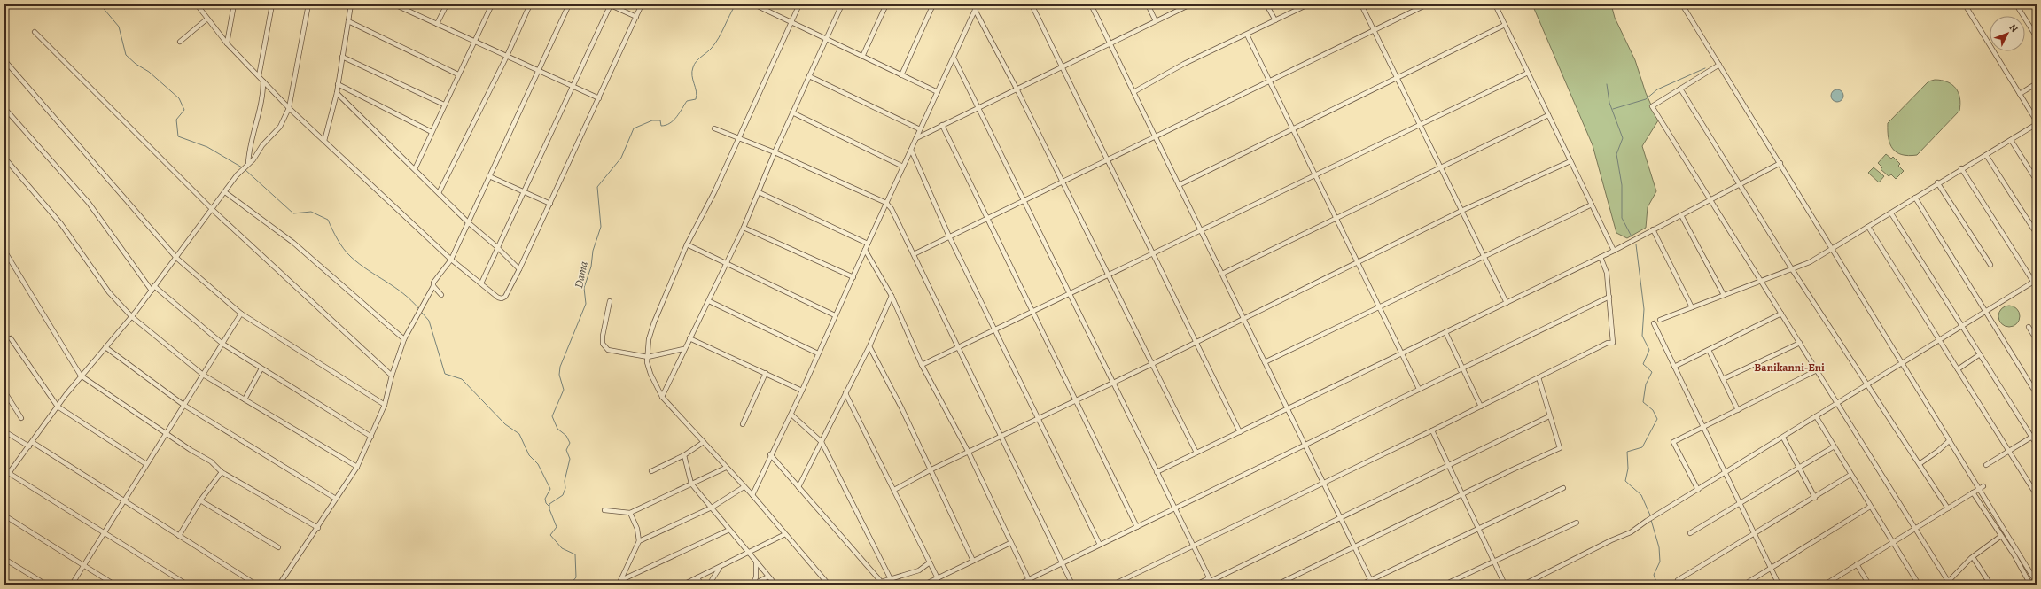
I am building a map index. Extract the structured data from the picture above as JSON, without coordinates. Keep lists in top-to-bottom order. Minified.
{"districts":["Banikanni-Eni"],"water":["Dama"],"north":"top right"}
